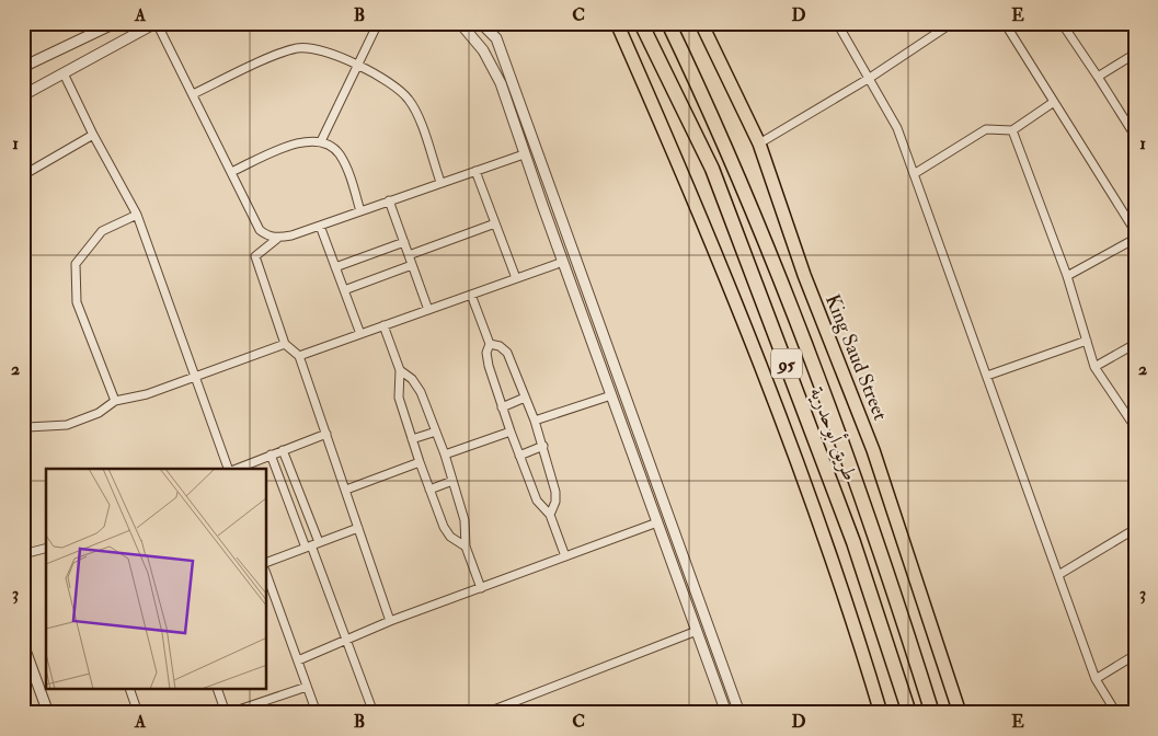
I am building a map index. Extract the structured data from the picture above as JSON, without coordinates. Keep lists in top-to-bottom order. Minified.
{"streets":{"highway":["95","طريق أبوحدرية"],"main road":["King Saud Street"]},"grid":{"columns":["A","B","C","D","E"],"rows":["1","2","3"]}}
